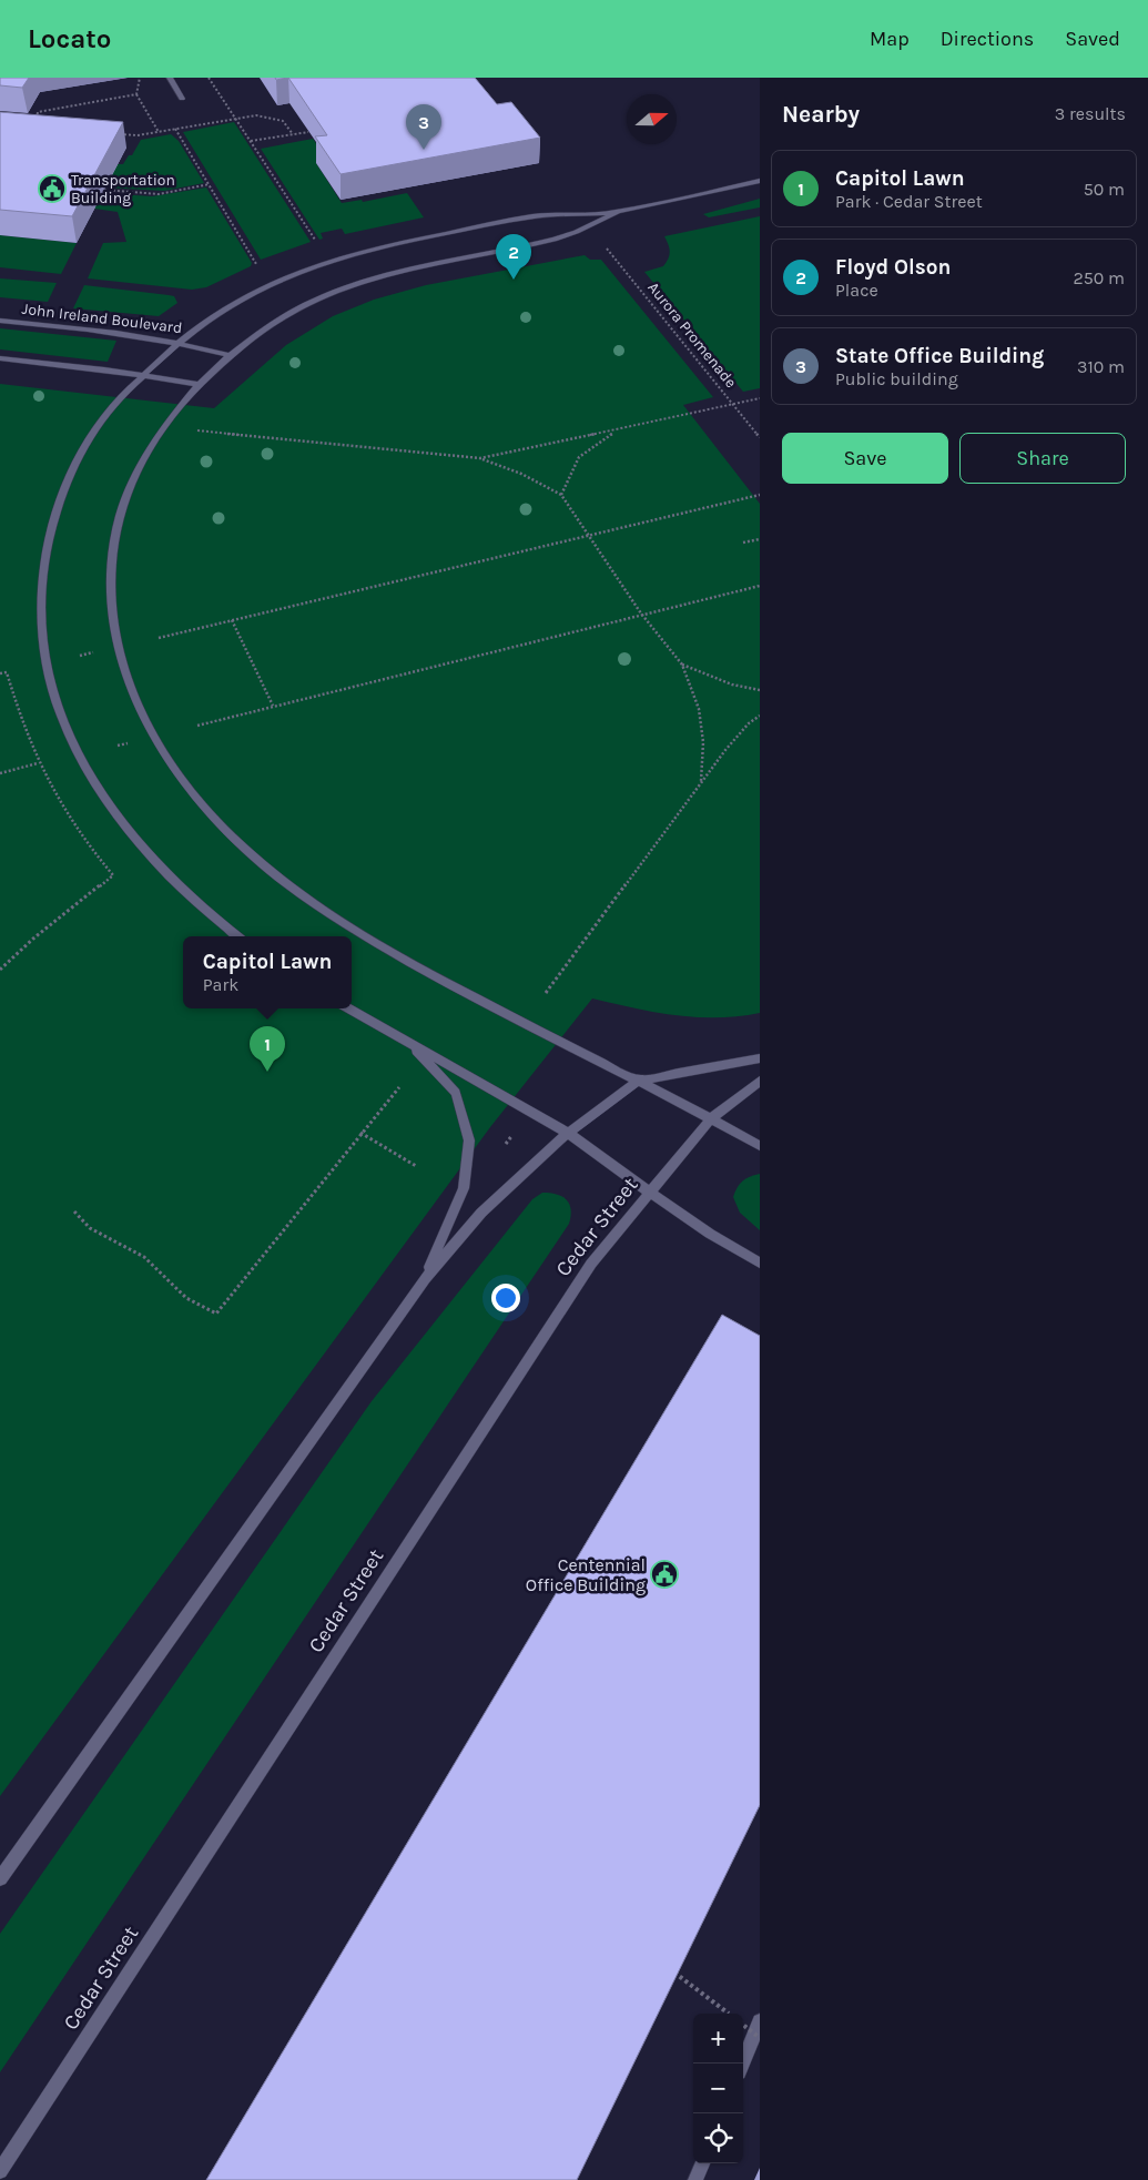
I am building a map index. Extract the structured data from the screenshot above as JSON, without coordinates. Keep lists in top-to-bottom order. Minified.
{"streets":{"street":["John Ireland Boulevard","Cedar Street"],"path":["Aurora Promenade"]},"places":{"public building":["Transportation Building","Centennial Office Building"]},"north":"right","page":{"header":"Locato","nav":["Map","Directions","Saved"],"heading":["Nearby","3 results"],"pins":["3","2","1"],"list":[{"mark":"1","name":"Capitol Lawn","note":"Park · Cedar Street","value":"50 m"},{"mark":"2","name":"Floyd Olson","note":"Place","value":"250 m"},{"mark":"3","name":"State Office Building","note":"Public building","value":"310 m"}],"buttons":["Save","Share"],"popup":["Capitol Lawn","Park"],"map_buttons":["+","−"]}}
